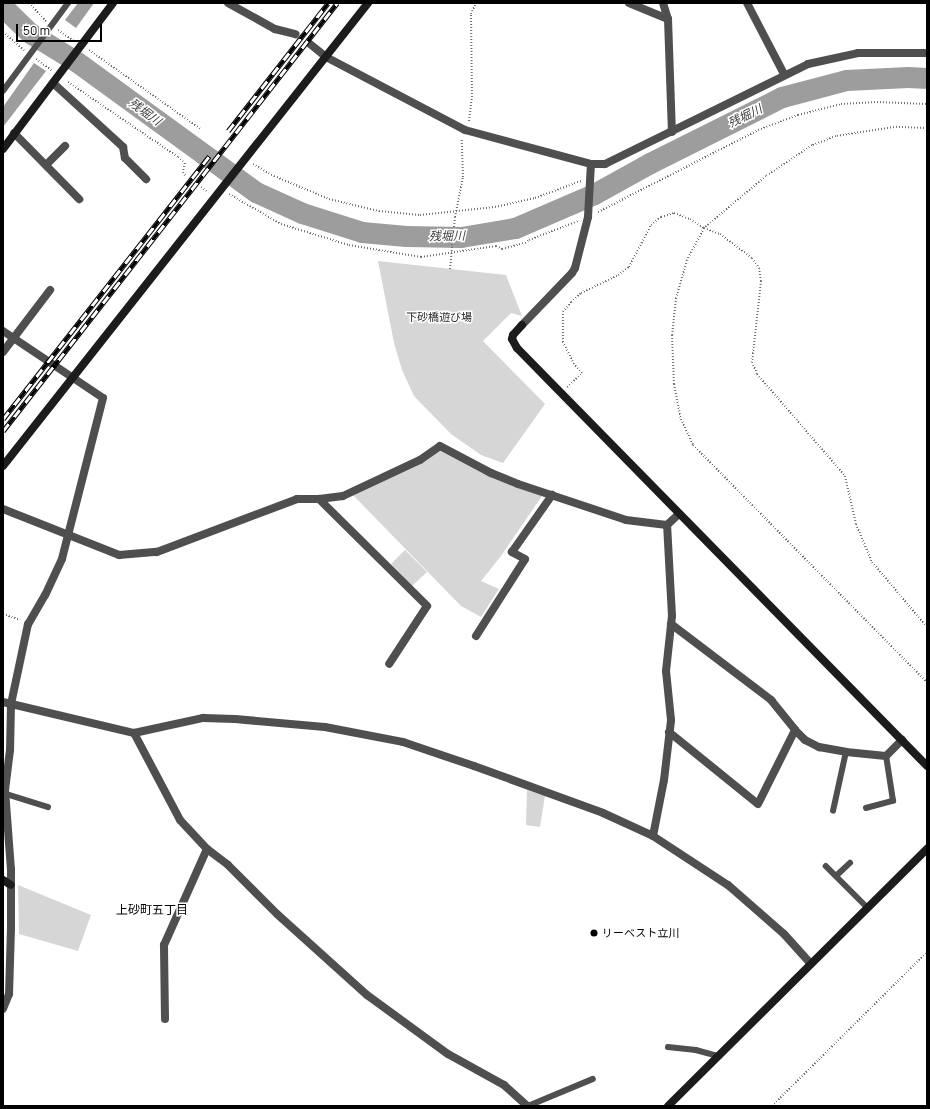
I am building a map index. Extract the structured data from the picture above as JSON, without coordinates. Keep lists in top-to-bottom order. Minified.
{"districts":["上砂町五丁目"],"water":["残堀川"],"parks":["下砂橋遊び場"],"places":["リーベスト立川"],"scale_bar":"50 m"}
